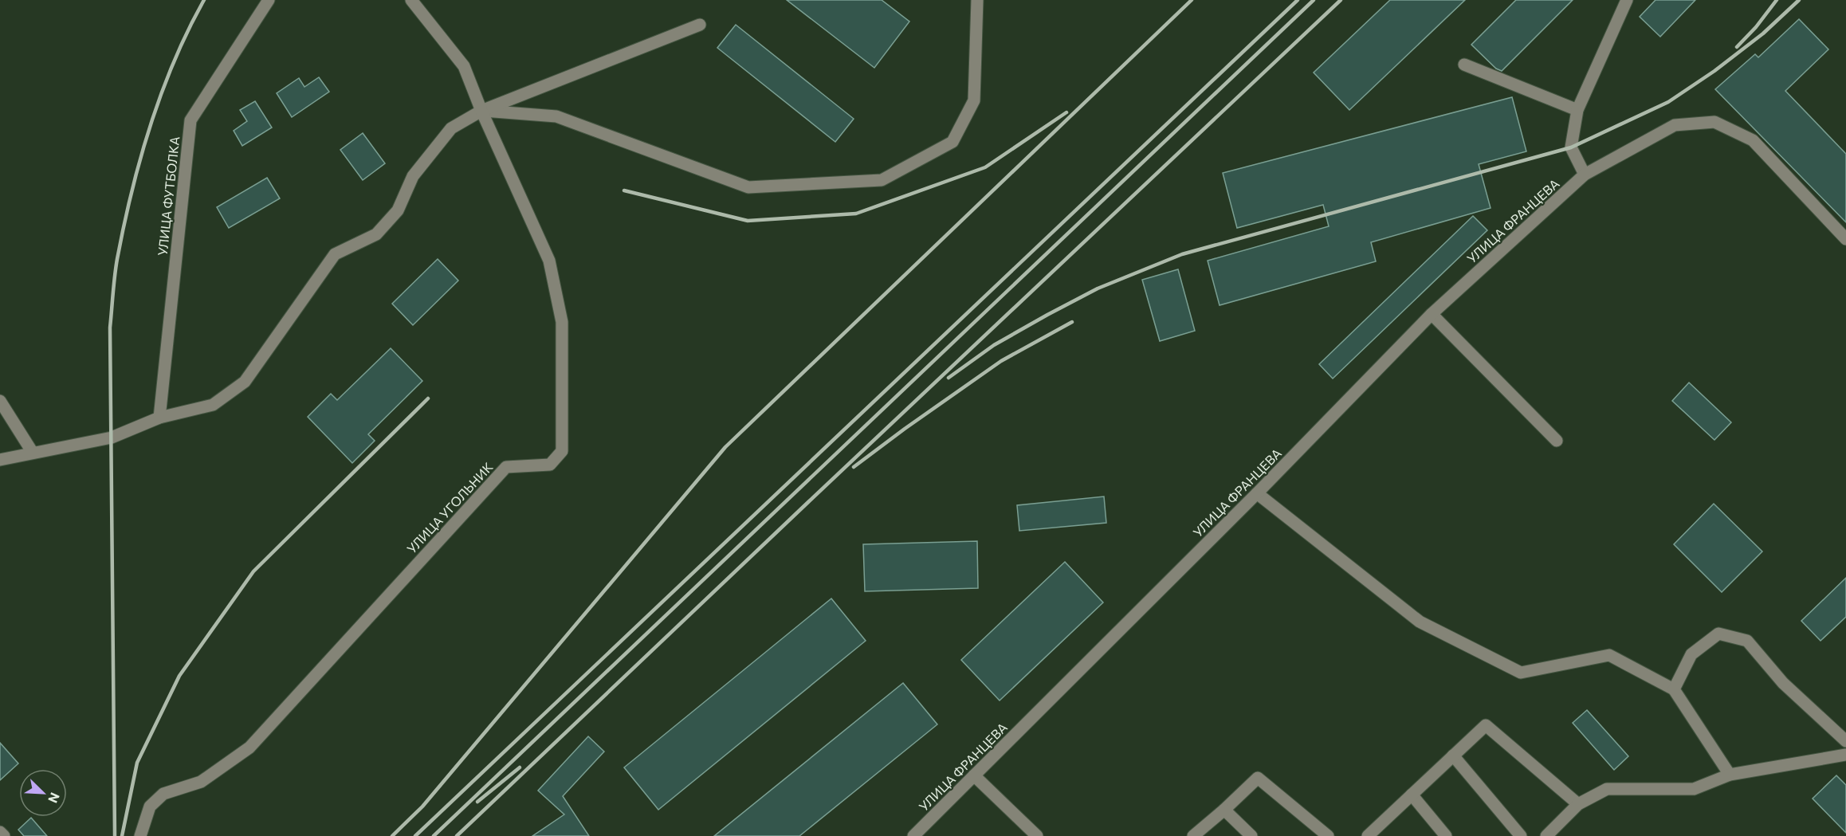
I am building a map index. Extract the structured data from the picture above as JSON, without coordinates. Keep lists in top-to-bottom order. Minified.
{"streets":{"street":["УЛИЦА ФУТБОЛКА","УЛИЦА ФРАНЦЕВА","УЛИЦА УГОЛЬНИК"]},"north":"bottom right"}
